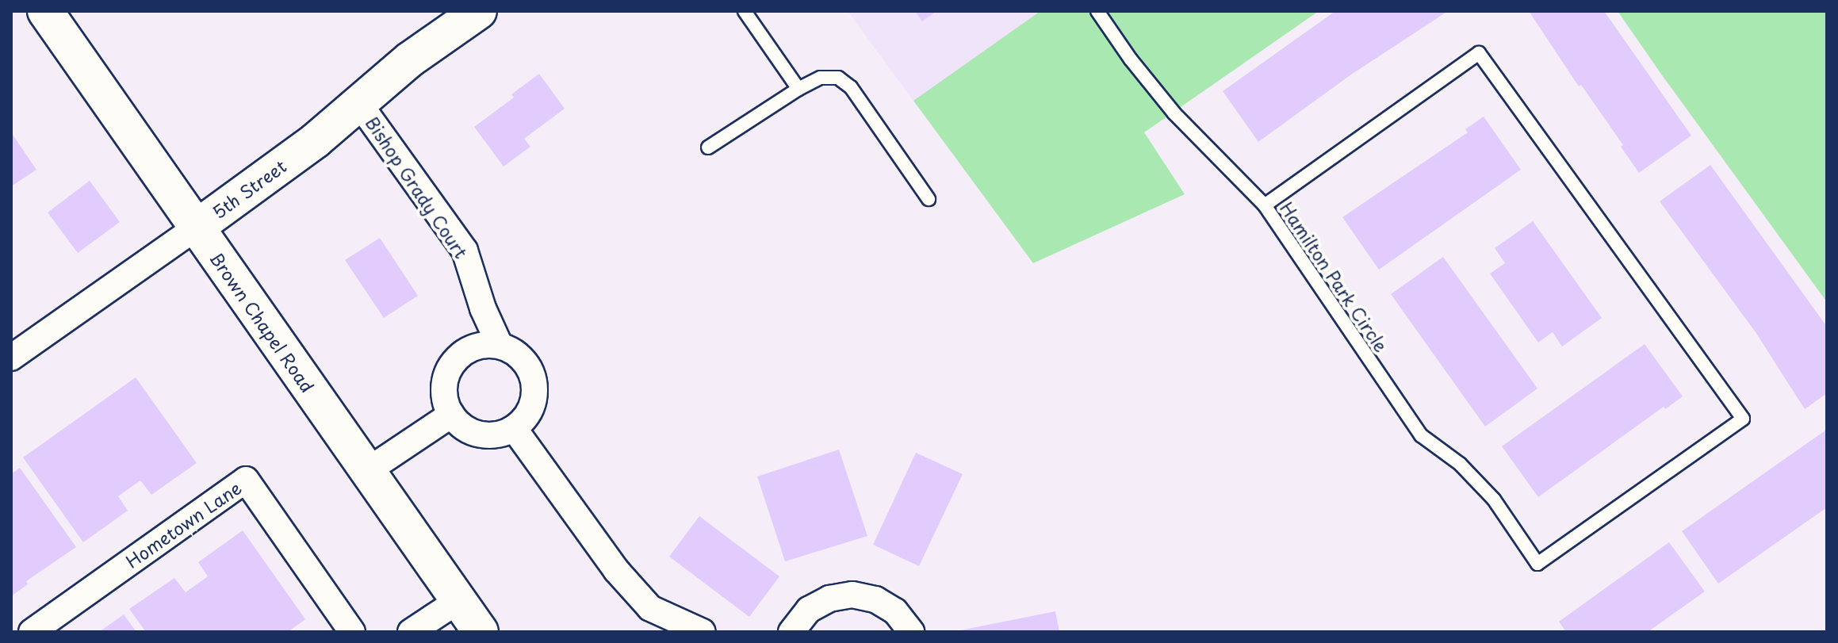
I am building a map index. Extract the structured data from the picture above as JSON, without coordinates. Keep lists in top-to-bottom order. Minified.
{"streets":{"street":["Bishop Grady Court","5th Street","Brown Chapel Road","Hometown Lane"],"lane":["Hamilton Park Circle"]},"crossings":[["Bishop Grady Court","5th Street"],["5th Street","Brown Chapel Road"]]}
